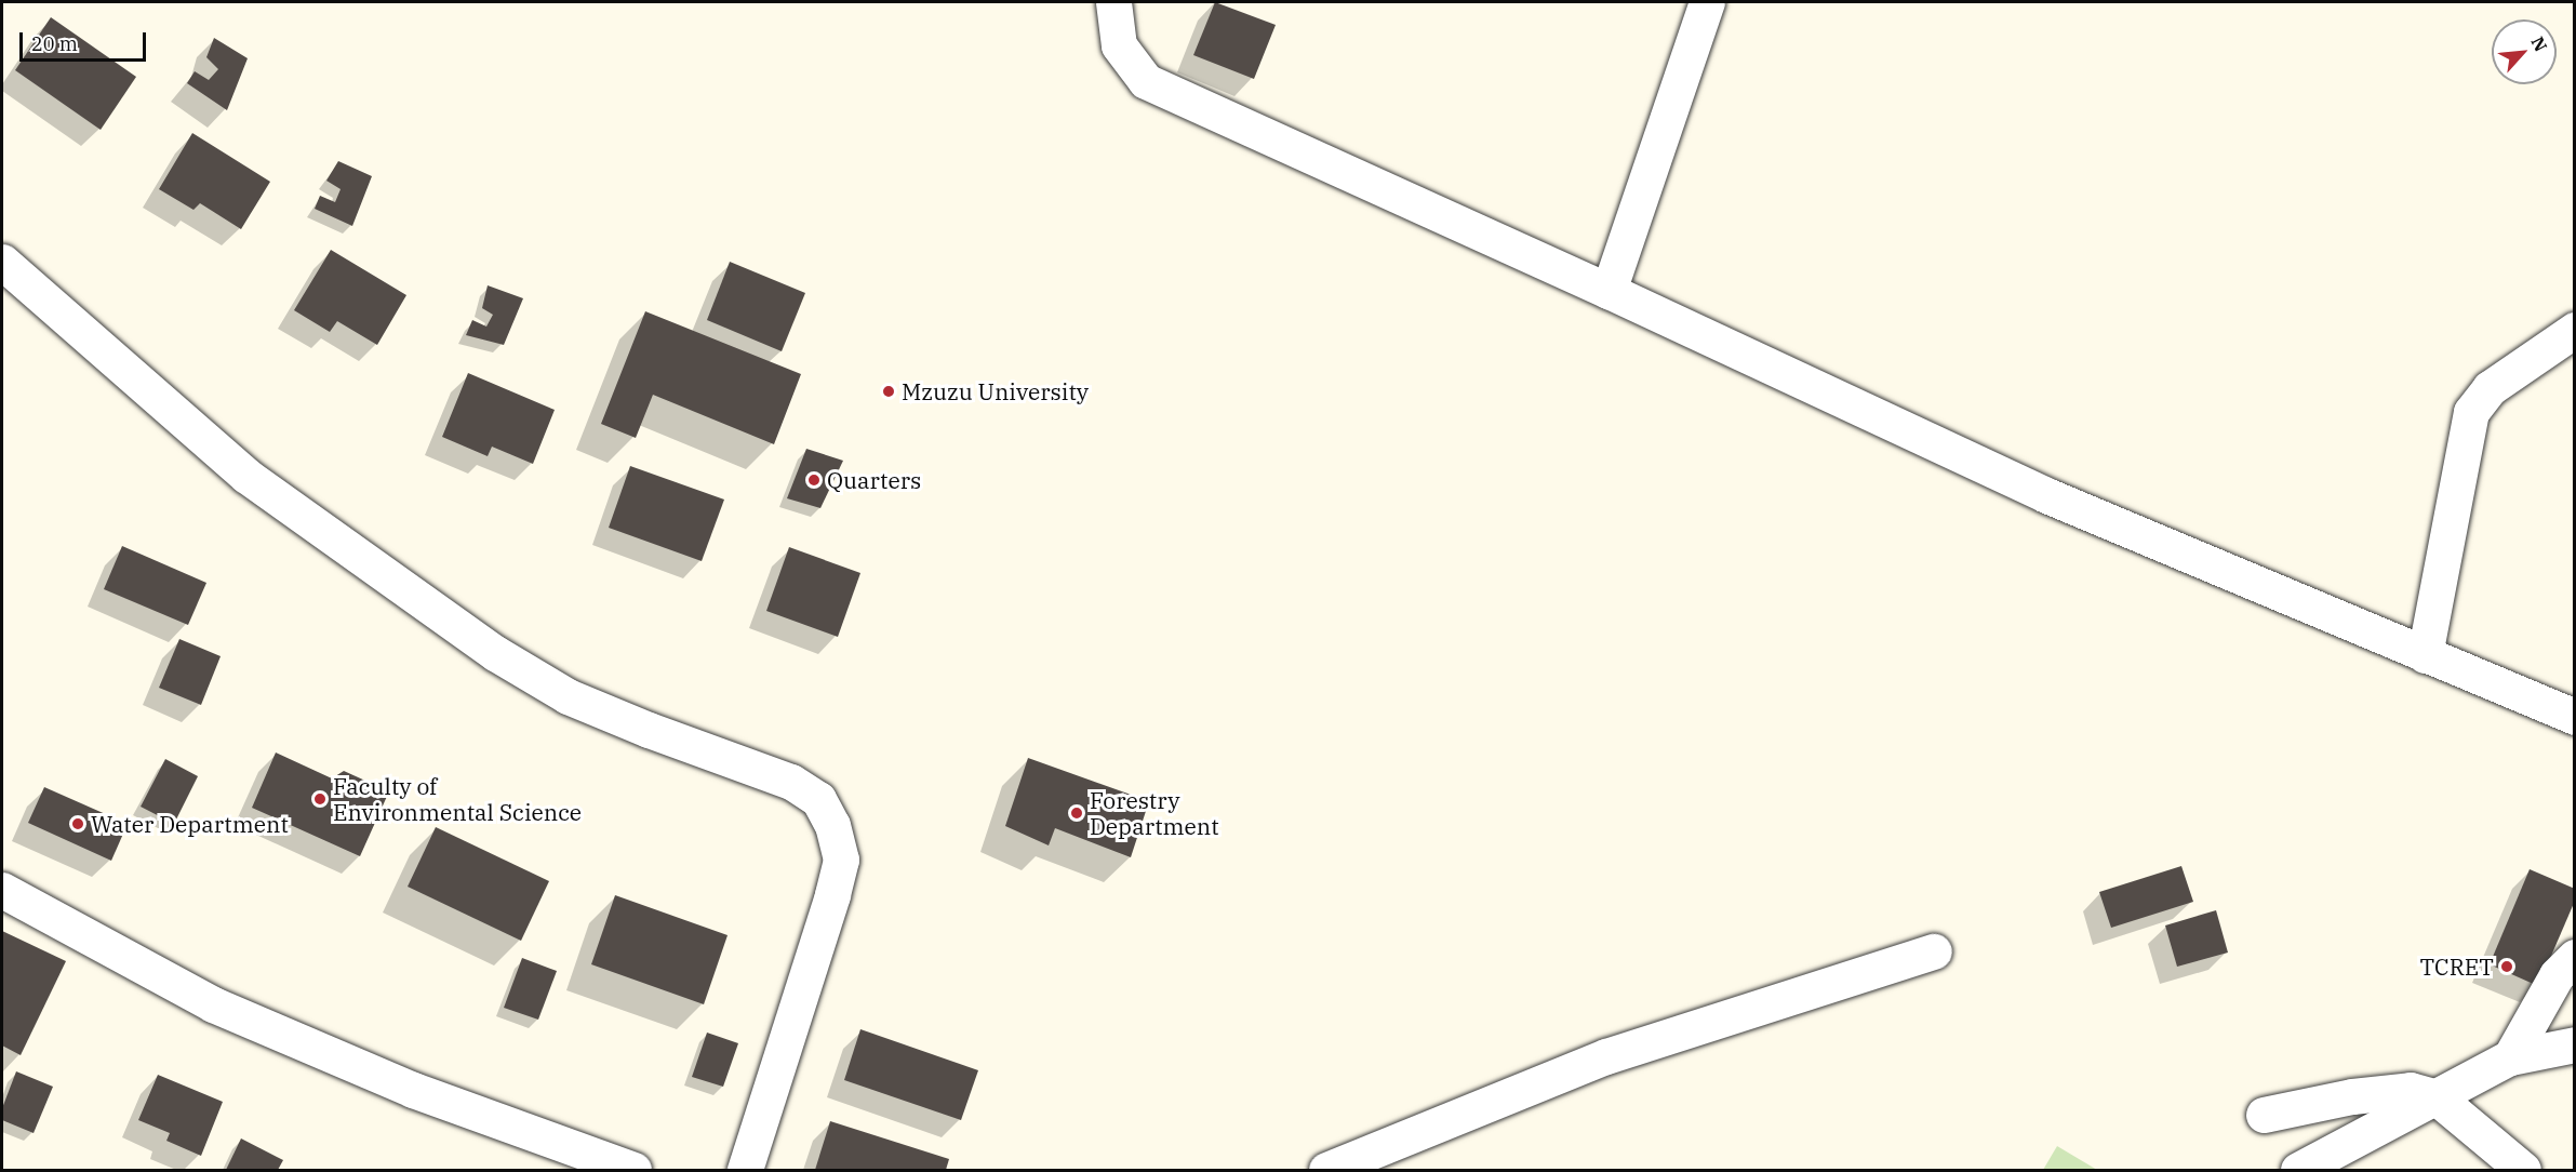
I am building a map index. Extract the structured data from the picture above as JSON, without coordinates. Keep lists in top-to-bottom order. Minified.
{"places":["Mzuzu University","Quarters","Faculty of Environmental Science","Forestry Department","Water Department","TCRET"],"scale_bar":"20 m","north":"top right"}
